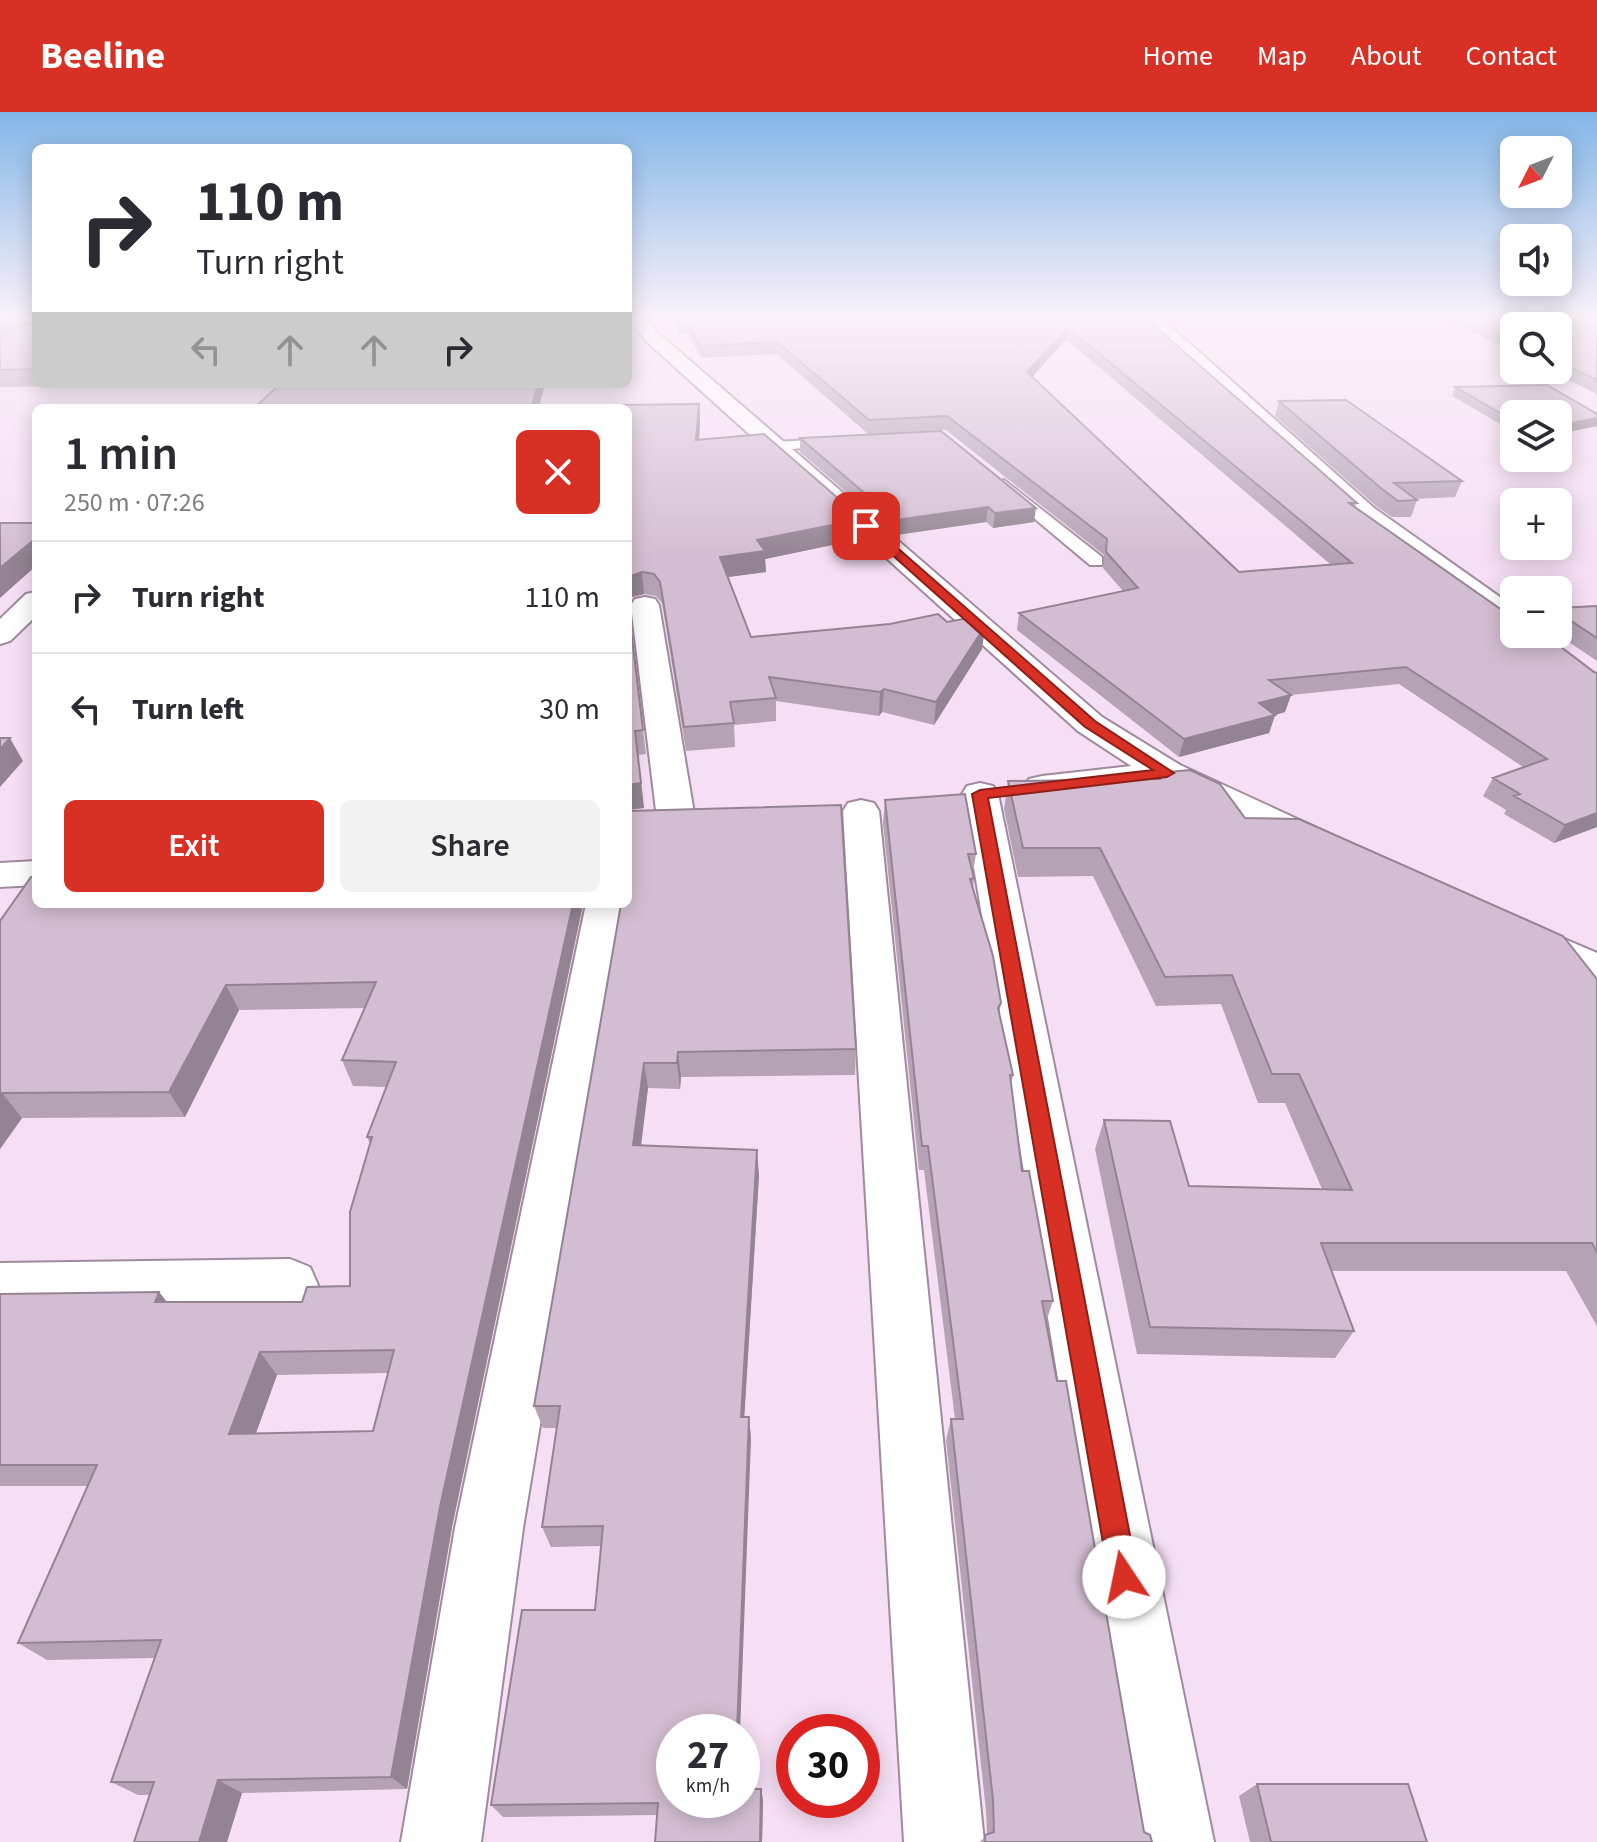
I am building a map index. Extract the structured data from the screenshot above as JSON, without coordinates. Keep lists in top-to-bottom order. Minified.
{"north":"bottom left","page":{"header":"Beeline","nav":["Home","Map","About","Contact"],"map_buttons":["+","−"],"turn":["110 m","Turn right"],"heading":["1 min","250 m · 07:26"],"list":[{"name":"Turn right","value":"110 m"},{"name":"Turn left","value":"30 m"}],"buttons":["Exit","Share"],"speed":"27 km/h","limit":"30"}}
